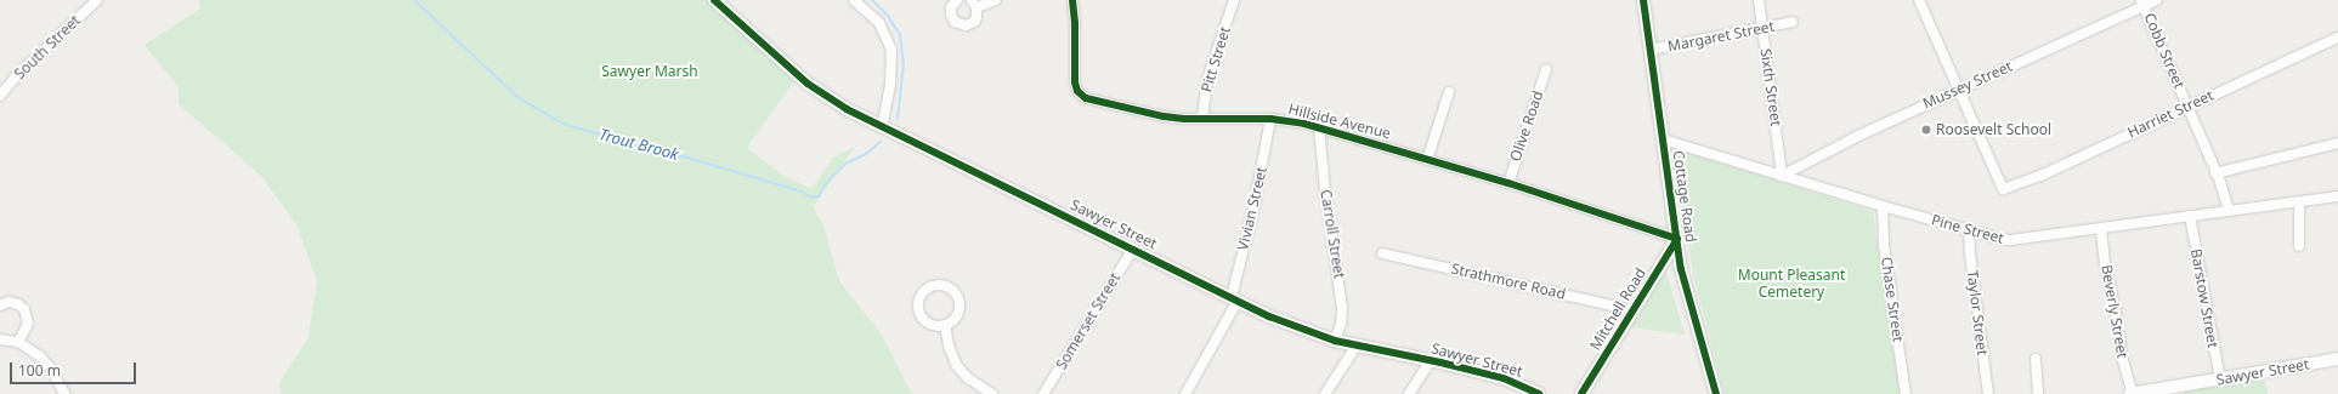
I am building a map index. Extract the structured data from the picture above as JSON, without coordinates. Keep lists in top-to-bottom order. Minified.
{"streets":{"street":["Margaret Street","South Street","Cobb Street","Pitt Street","Mussey Street","Sixth Street","Harriet Street","Hillside Avenue","Olive Road","Cottage Road","Vivian Street","Sawyer Street","Pine Street","Carroll Street","Strathmore Road","Barstow Street","Chase Street","Mitchell Road","Beverly Street","Taylor Street","Somerset Street"]},"crossings":[["Margaret Street","Sixth Street"],["Margaret Street","Cottage Road"],["Cobb Street","Mussey Street"],["Cobb Street","Harriet Street"],["Cobb Street","Pine Street"],["Pitt Street","Hillside Avenue"],["Mussey Street","Sixth Street"],["Mussey Street","Harriet Street"],["Mussey Street","Pine Street"],["Sixth Street","Pine Street"],["Hillside Avenue","Olive Road"],["Hillside Avenue","Cottage Road"],["Hillside Avenue","Vivian Street"],["Hillside Avenue","Carroll Street"],["Hillside Avenue","Mitchell Road"],["Cottage Road","Pine Street"],["Cottage Road","Mitchell Road"],["Vivian Street","Sawyer Street"],["Sawyer Street","Carroll Street"],["Sawyer Street","Barstow Street"],["Sawyer Street","Beverly Street"],["Sawyer Street","Somerset Street"],["Pine Street","Barstow Street"],["Pine Street","Chase Street"],["Pine Street","Beverly Street"],["Pine Street","Taylor Street"],["Strathmore Road","Mitchell Road"]],"water":["Trout Brook"],"parks":["Sawyer Marsh","Mount Pleasant Cemetery"],"places":["Roosevelt School"],"scale_bar":"100 m"}
